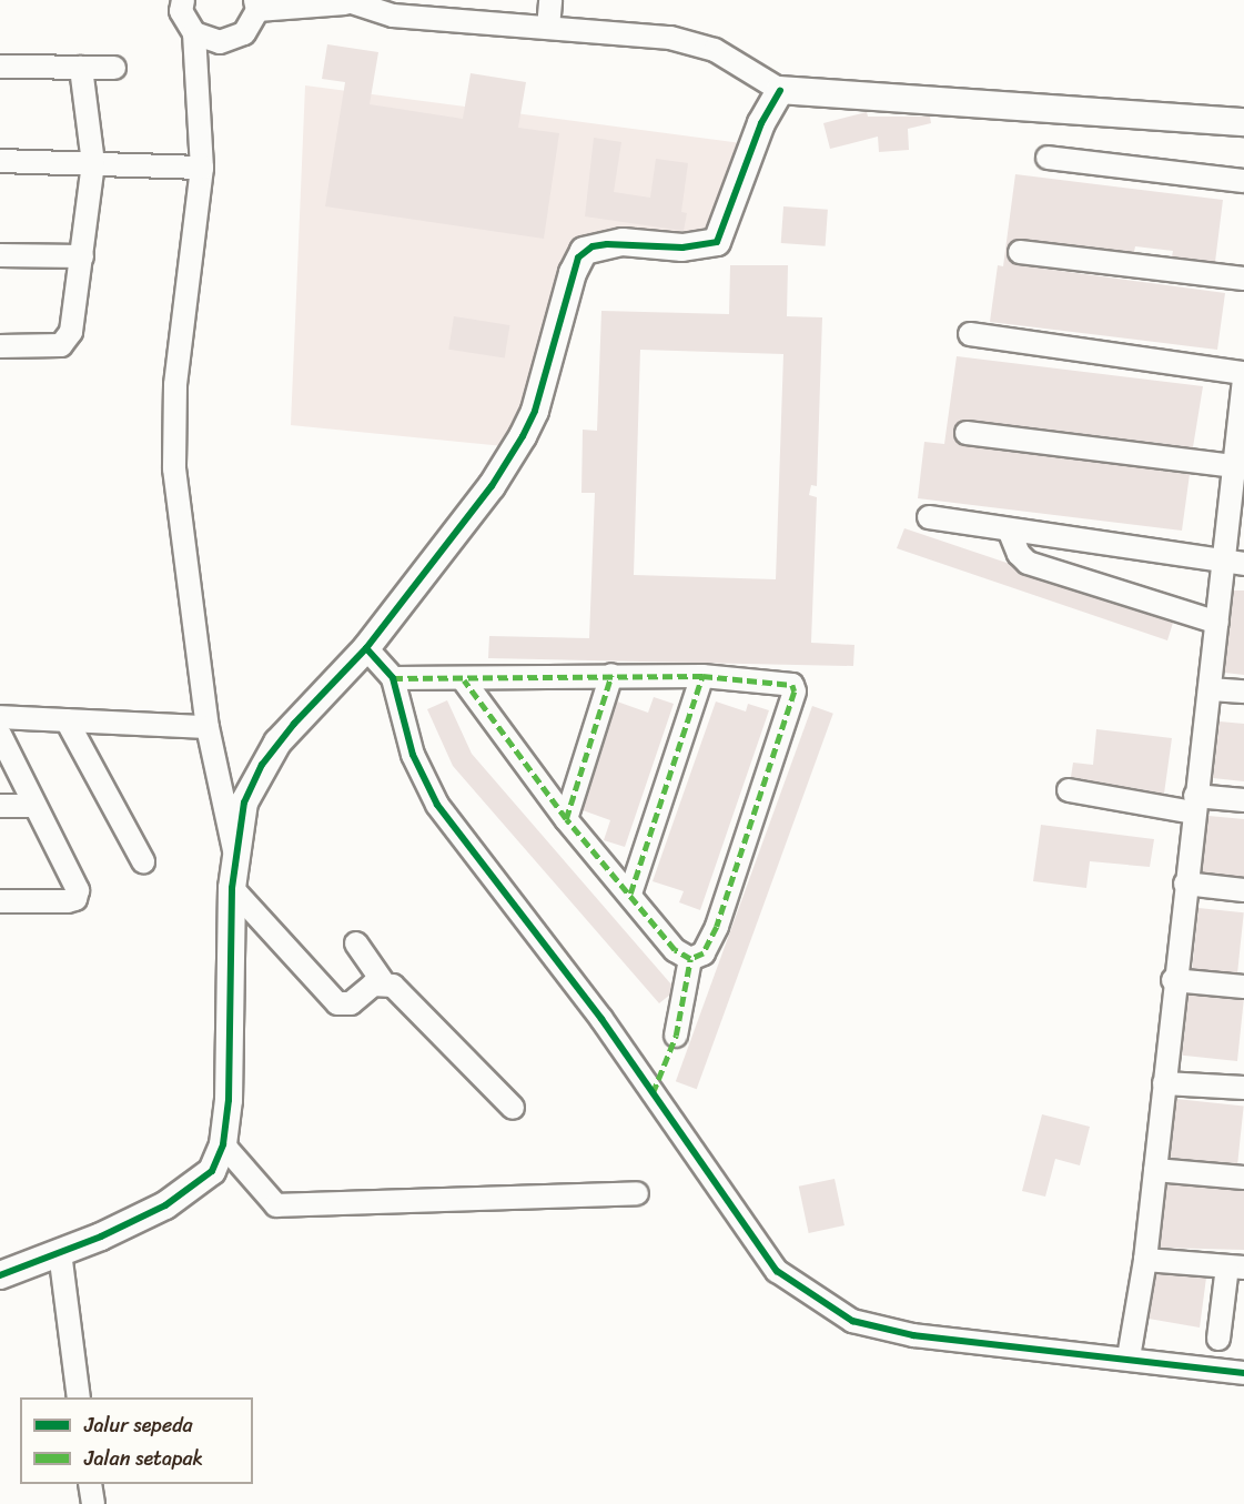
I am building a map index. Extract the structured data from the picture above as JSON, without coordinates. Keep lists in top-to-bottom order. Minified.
{"legend":["Jalur sepeda","Jalan setapak"]}
